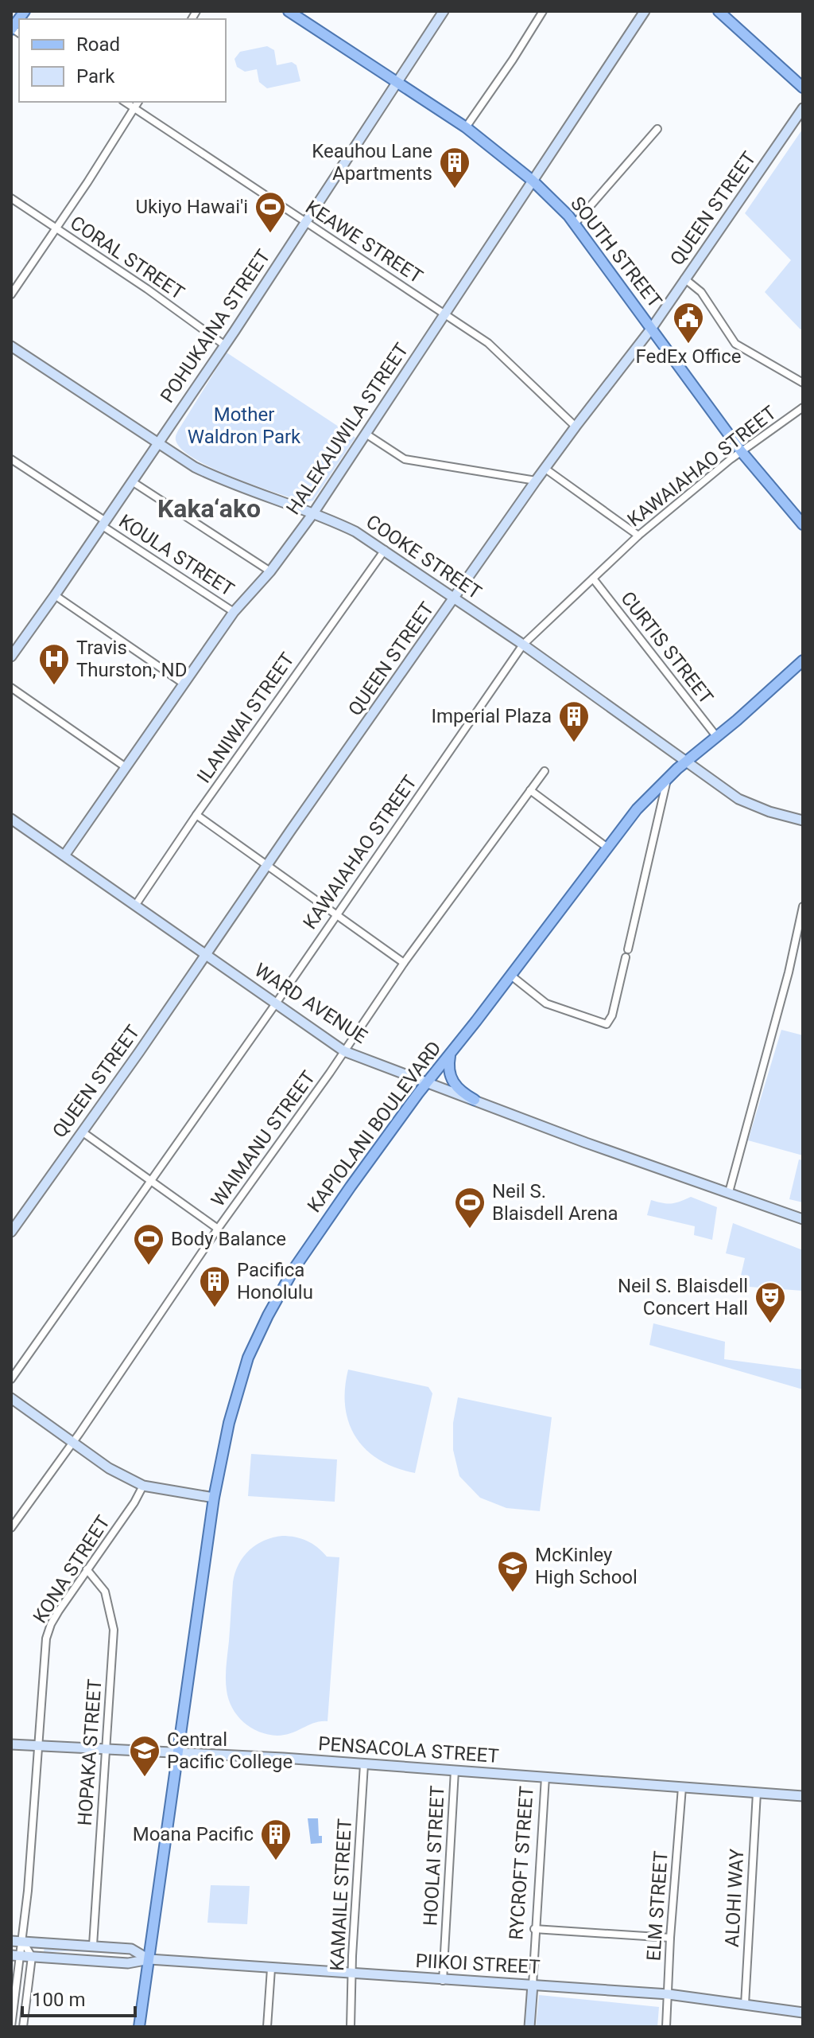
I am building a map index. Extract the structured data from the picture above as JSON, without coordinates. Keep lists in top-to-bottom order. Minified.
{"streets":{"main road":["SOUTH STREET","KAPIOLANI BOULEVARD"],"street":["QUEEN STREET","KEAWE STREET","CORAL STREET","POHUKAINA STREET","HALEKAUWILA STREET","KAWAIAHAO STREET","KOULA STREET","COOKE STREET","CURTIS STREET","ILANIWAI STREET","WARD AVENUE","WAIMANU STREET","KONA STREET","PENSACOLA STREET","HOPAKA STREET","HOOLAI STREET","RYCROFT STREET","KAMAILE STREET","ALOHI WAY","ELM STREET","PIIKOI STREET"]},"crossings":[["QUEEN STREET","KEAWE STREET"],["QUEEN STREET","SOUTH STREET"],["QUEEN STREET","COOKE STREET"],["QUEEN STREET","WARD AVENUE"],["KEAWE STREET","POHUKAINA STREET"],["KEAWE STREET","HALEKAUWILA STREET"],["SOUTH STREET","POHUKAINA STREET"],["SOUTH STREET","HALEKAUWILA STREET"],["SOUTH STREET","KAWAIAHAO STREET"],["CORAL STREET","POHUKAINA STREET"],["POHUKAINA STREET","KOULA STREET"],["POHUKAINA STREET","COOKE STREET"],["HALEKAUWILA STREET","KOULA STREET"],["HALEKAUWILA STREET","COOKE STREET"],["HALEKAUWILA STREET","WARD AVENUE"],["KAWAIAHAO STREET","COOKE STREET"],["KAWAIAHAO STREET","CURTIS STREET"],["KAWAIAHAO STREET","WARD AVENUE"],["COOKE STREET","ILANIWAI STREET"],["COOKE STREET","KAPIOLANI BOULEVARD"],["CURTIS STREET","KAPIOLANI BOULEVARD"],["ILANIWAI STREET","WARD AVENUE"],["WARD AVENUE","KAPIOLANI BOULEVARD"],["WARD AVENUE","WAIMANU STREET"],["KAPIOLANI BOULEVARD","PENSACOLA STREET"],["KAPIOLANI BOULEVARD","PIIKOI STREET"],["KONA STREET","PENSACOLA STREET"],["KONA STREET","HOPAKA STREET"],["KONA STREET","PIIKOI STREET"],["PENSACOLA STREET","HOPAKA STREET"],["PENSACOLA STREET","HOOLAI STREET"],["PENSACOLA STREET","RYCROFT STREET"],["PENSACOLA STREET","KAMAILE STREET"],["PENSACOLA STREET","ALOHI WAY"],["PENSACOLA STREET","ELM STREET"],["HOPAKA STREET","PIIKOI STREET"],["HOOLAI STREET","PIIKOI STREET"],["RYCROFT STREET","PIIKOI STREET"],["KAMAILE STREET","PIIKOI STREET"],["ALOHI WAY","PIIKOI STREET"],["ELM STREET","PIIKOI STREET"]],"districts":["Kaka‘ako"],"parks":["Mother Waldron Park"],"places":{"building":["Keauhou Lane Apartments","Imperial Plaza","Pacifica Honolulu","Moana Pacific"],"sports":["Ukiyo Hawai'i","Neil S. Blaisdell Arena","Body Balance"],"public building":["FedEx Office"],"hospital":["Travis Thurston, ND"],"theatre":["Neil S. Blaisdell Concert Hall"],"school or university":["McKinley High School","Central Pacific College"]},"legend":["Road","Park"],"scale_bar":"100 m"}
